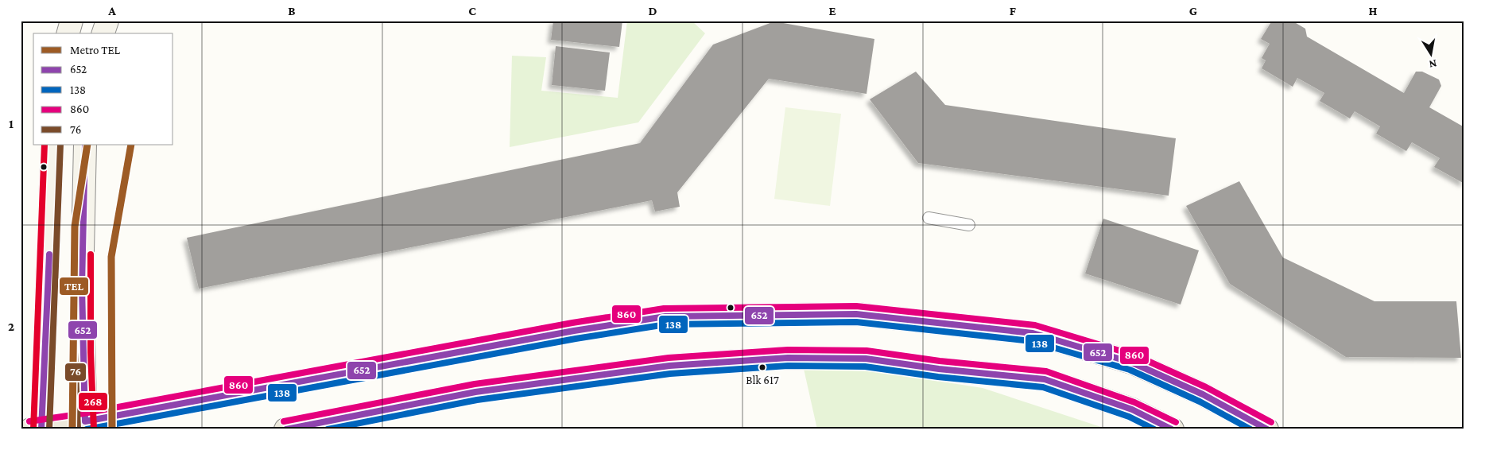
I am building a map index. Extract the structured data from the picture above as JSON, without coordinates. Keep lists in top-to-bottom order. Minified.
{"places":["Blk 617"],"lines":["metro line TEL","transit line 652","transit line 76","transit line 268","transit line 860","transit line 138"],"legend":["Metro TEL","652","138","860","76"],"north":"bottom","grid":{"columns":["A","B","C","D","E","F","G","H"],"rows":["1","2"]}}
